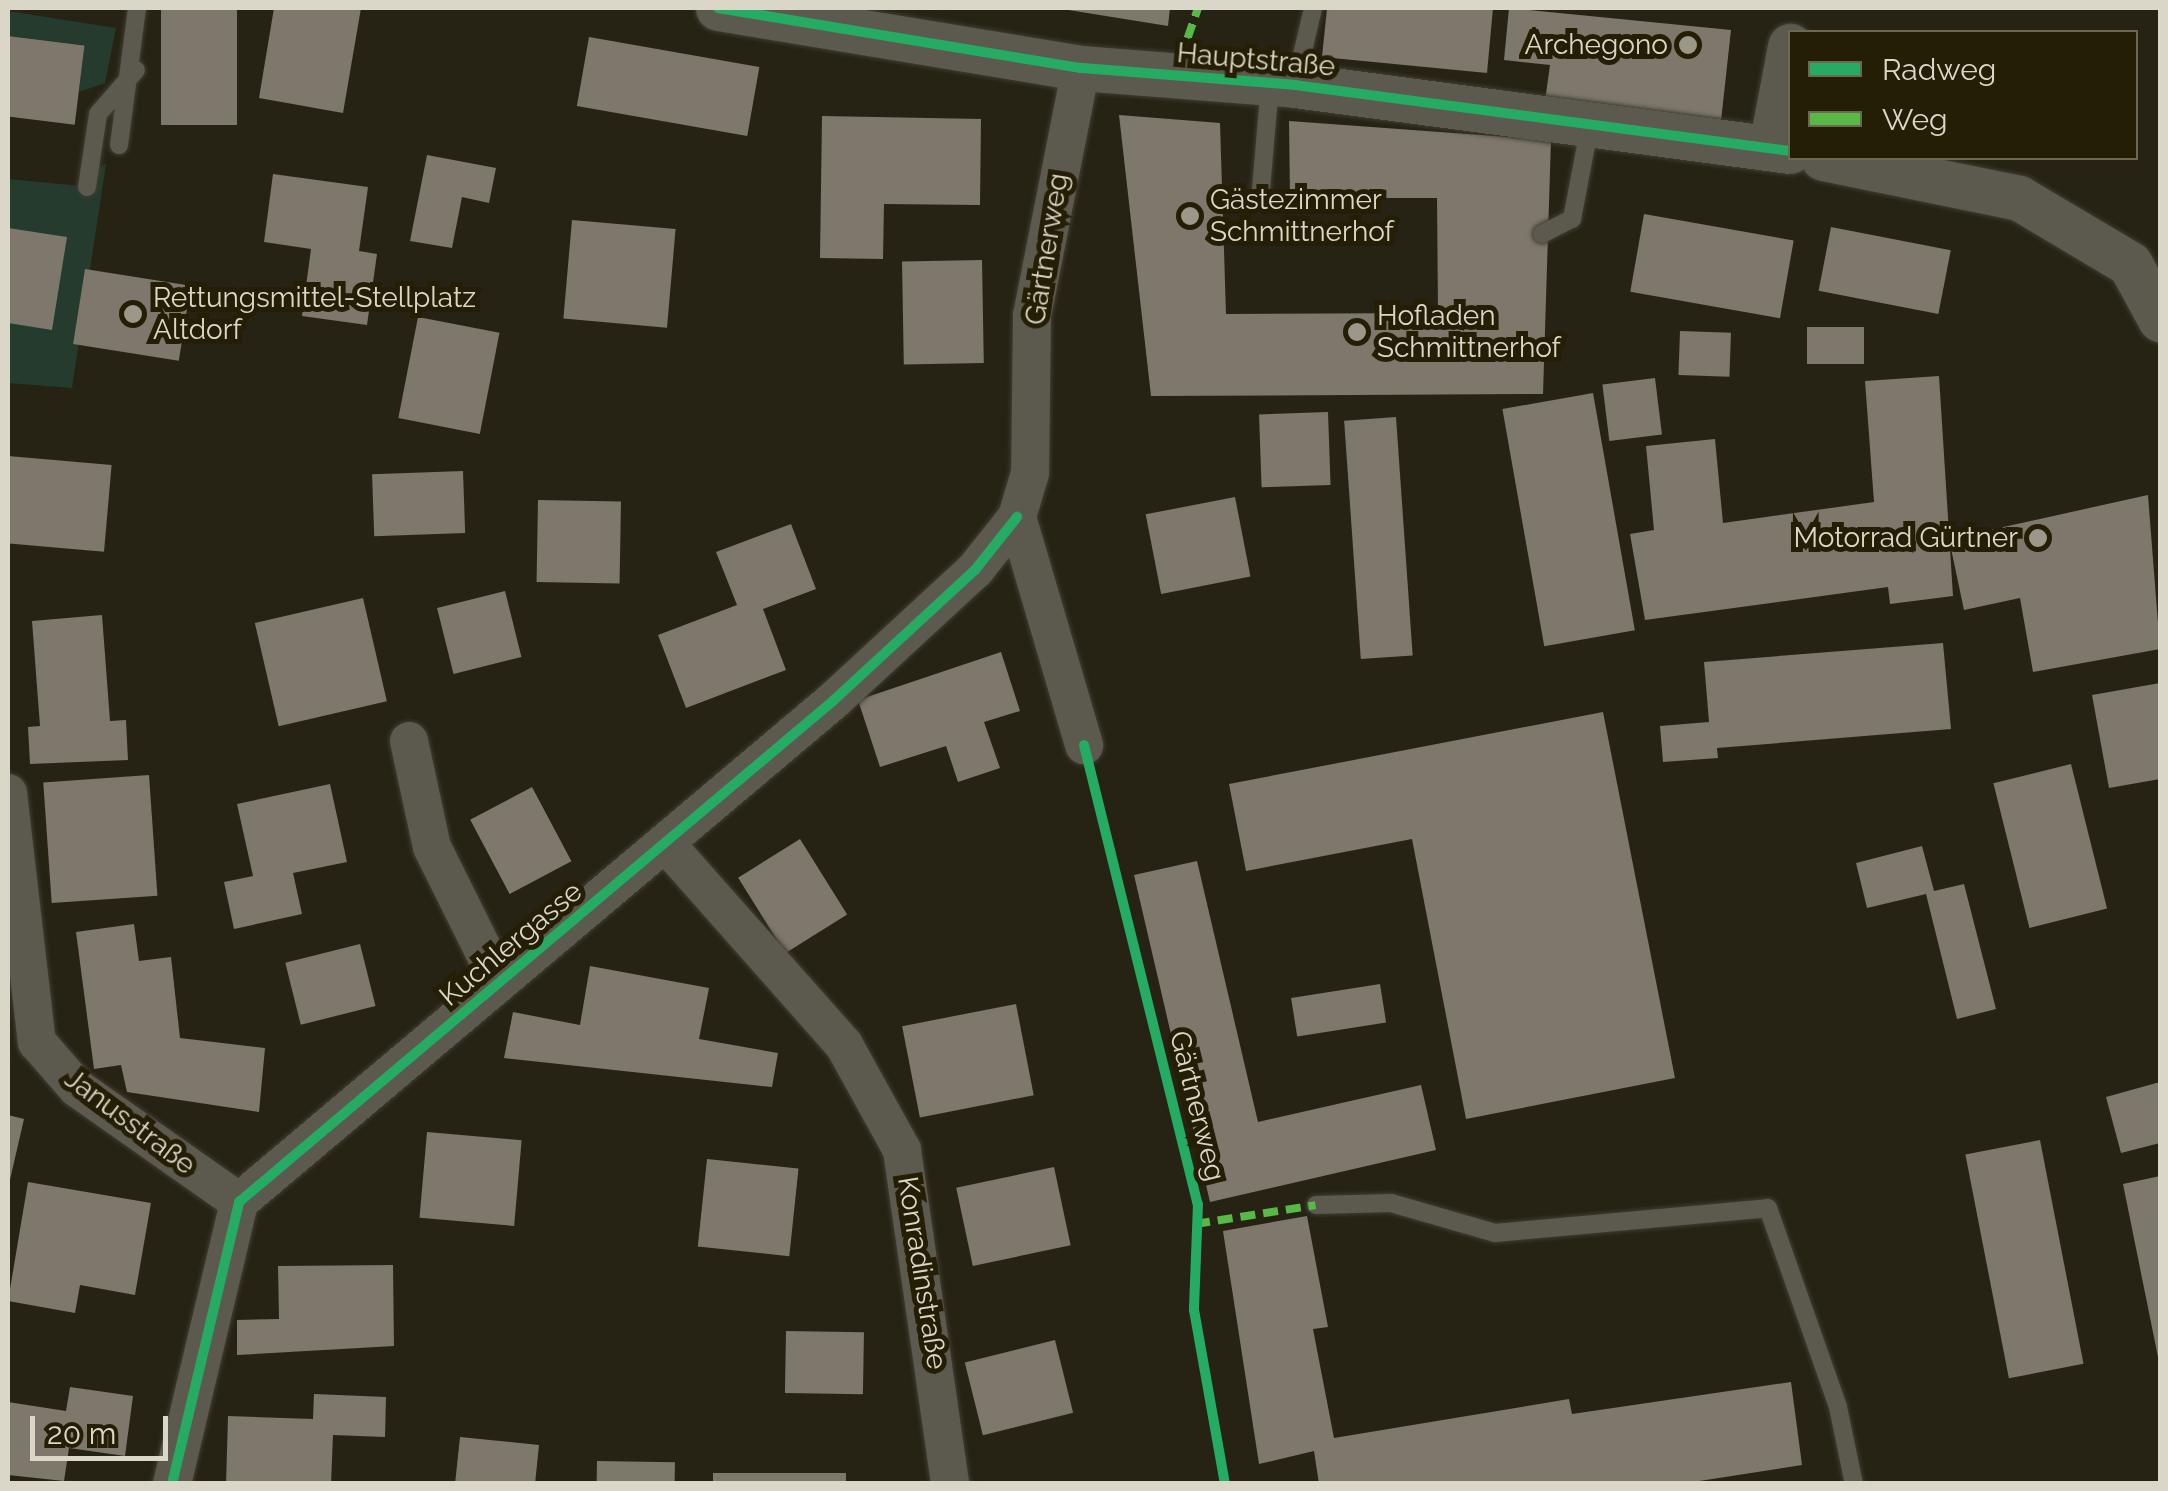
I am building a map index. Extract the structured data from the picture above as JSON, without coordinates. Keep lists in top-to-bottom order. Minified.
{"streets":{"street":["Hauptstraße","Gärtnerweg","Kuchlergasse","Janusstraße","Konradinstraße"]},"crossings":[["Hauptstraße","Gärtnerweg"],["Gärtnerweg","Kuchlergasse"],["Kuchlergasse","Janusstraße"],["Kuchlergasse","Konradinstraße"]],"places":["Archegono","Gästezimmer Schmittnerhof","Rettungsmittel-Stellplatz Altdorf","Hofladen Schmittnerhof","Motorrad Gürtner"],"legend":["Radweg","Weg"],"scale_bar":"20 m"}
